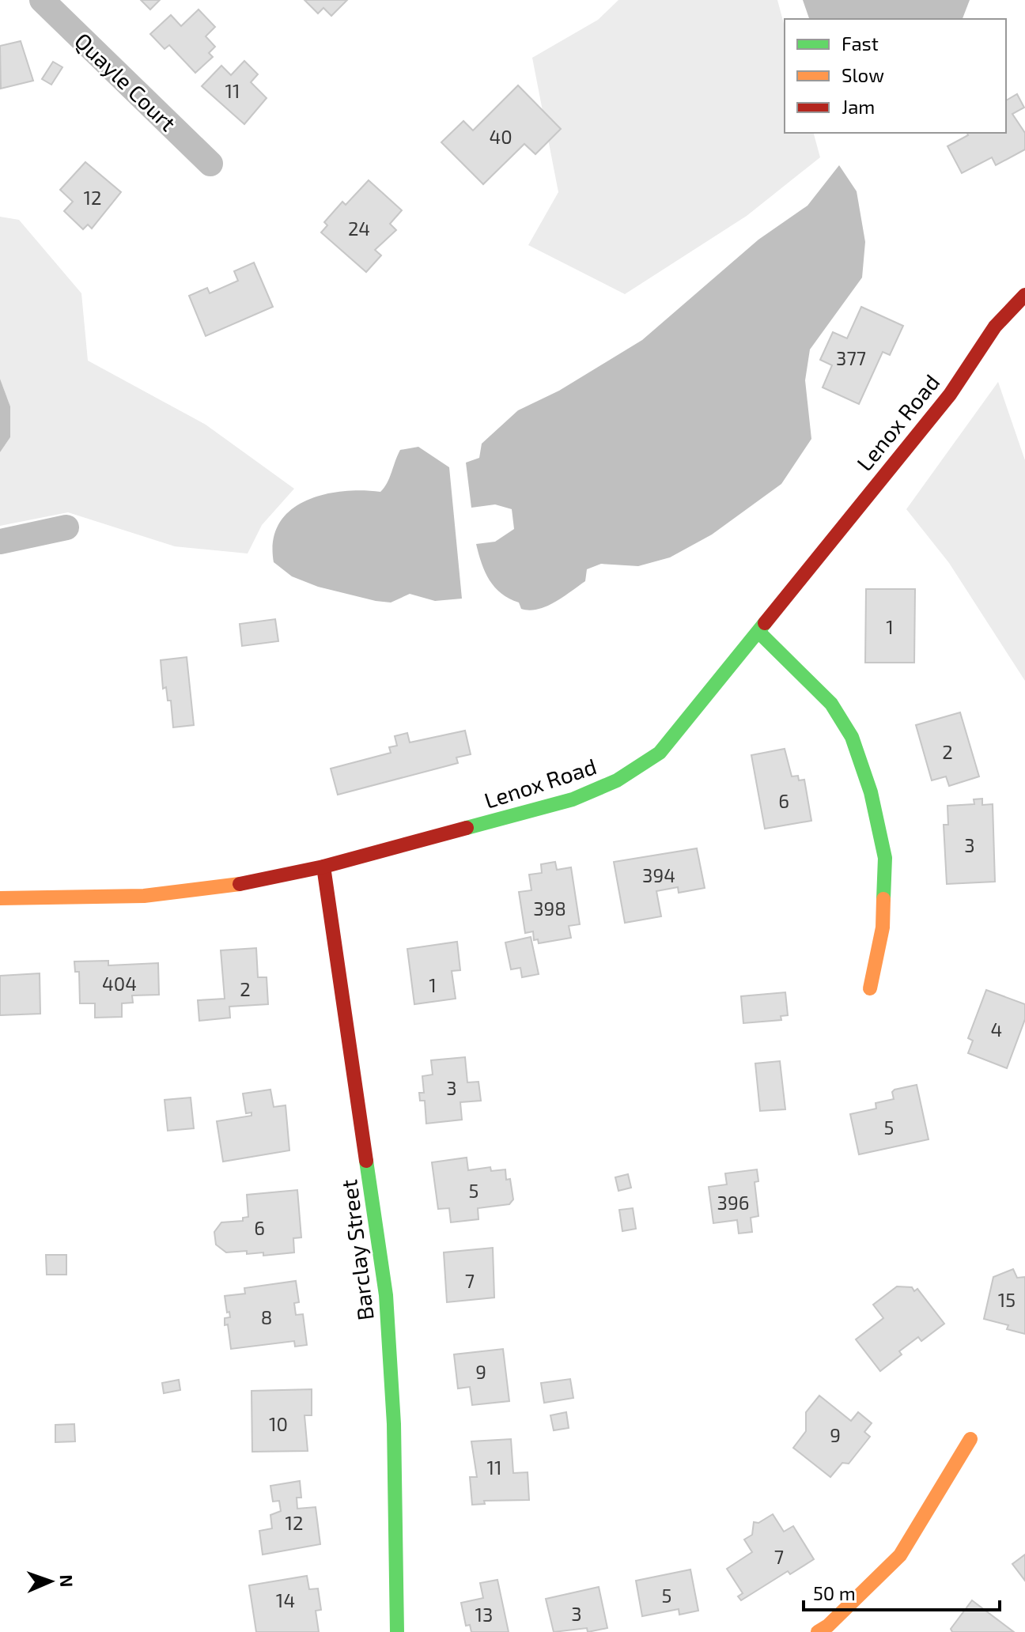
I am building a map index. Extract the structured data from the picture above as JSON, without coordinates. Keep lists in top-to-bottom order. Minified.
{"streets":{"street":["Quayle Court","Lenox Road","Barclay Street"]},"crossings":[["Lenox Road","Barclay Street"]],"house_numbers":["11","40","12","24","377","1","2","6","3","394","398","404","1","2","4","3","5","5","396","6","7","15","8","9","10","9","11","12","7","5","14","3","13"],"legend":["Fast","Slow","Jam"],"scale_bar":"50 m","north":"right"}
